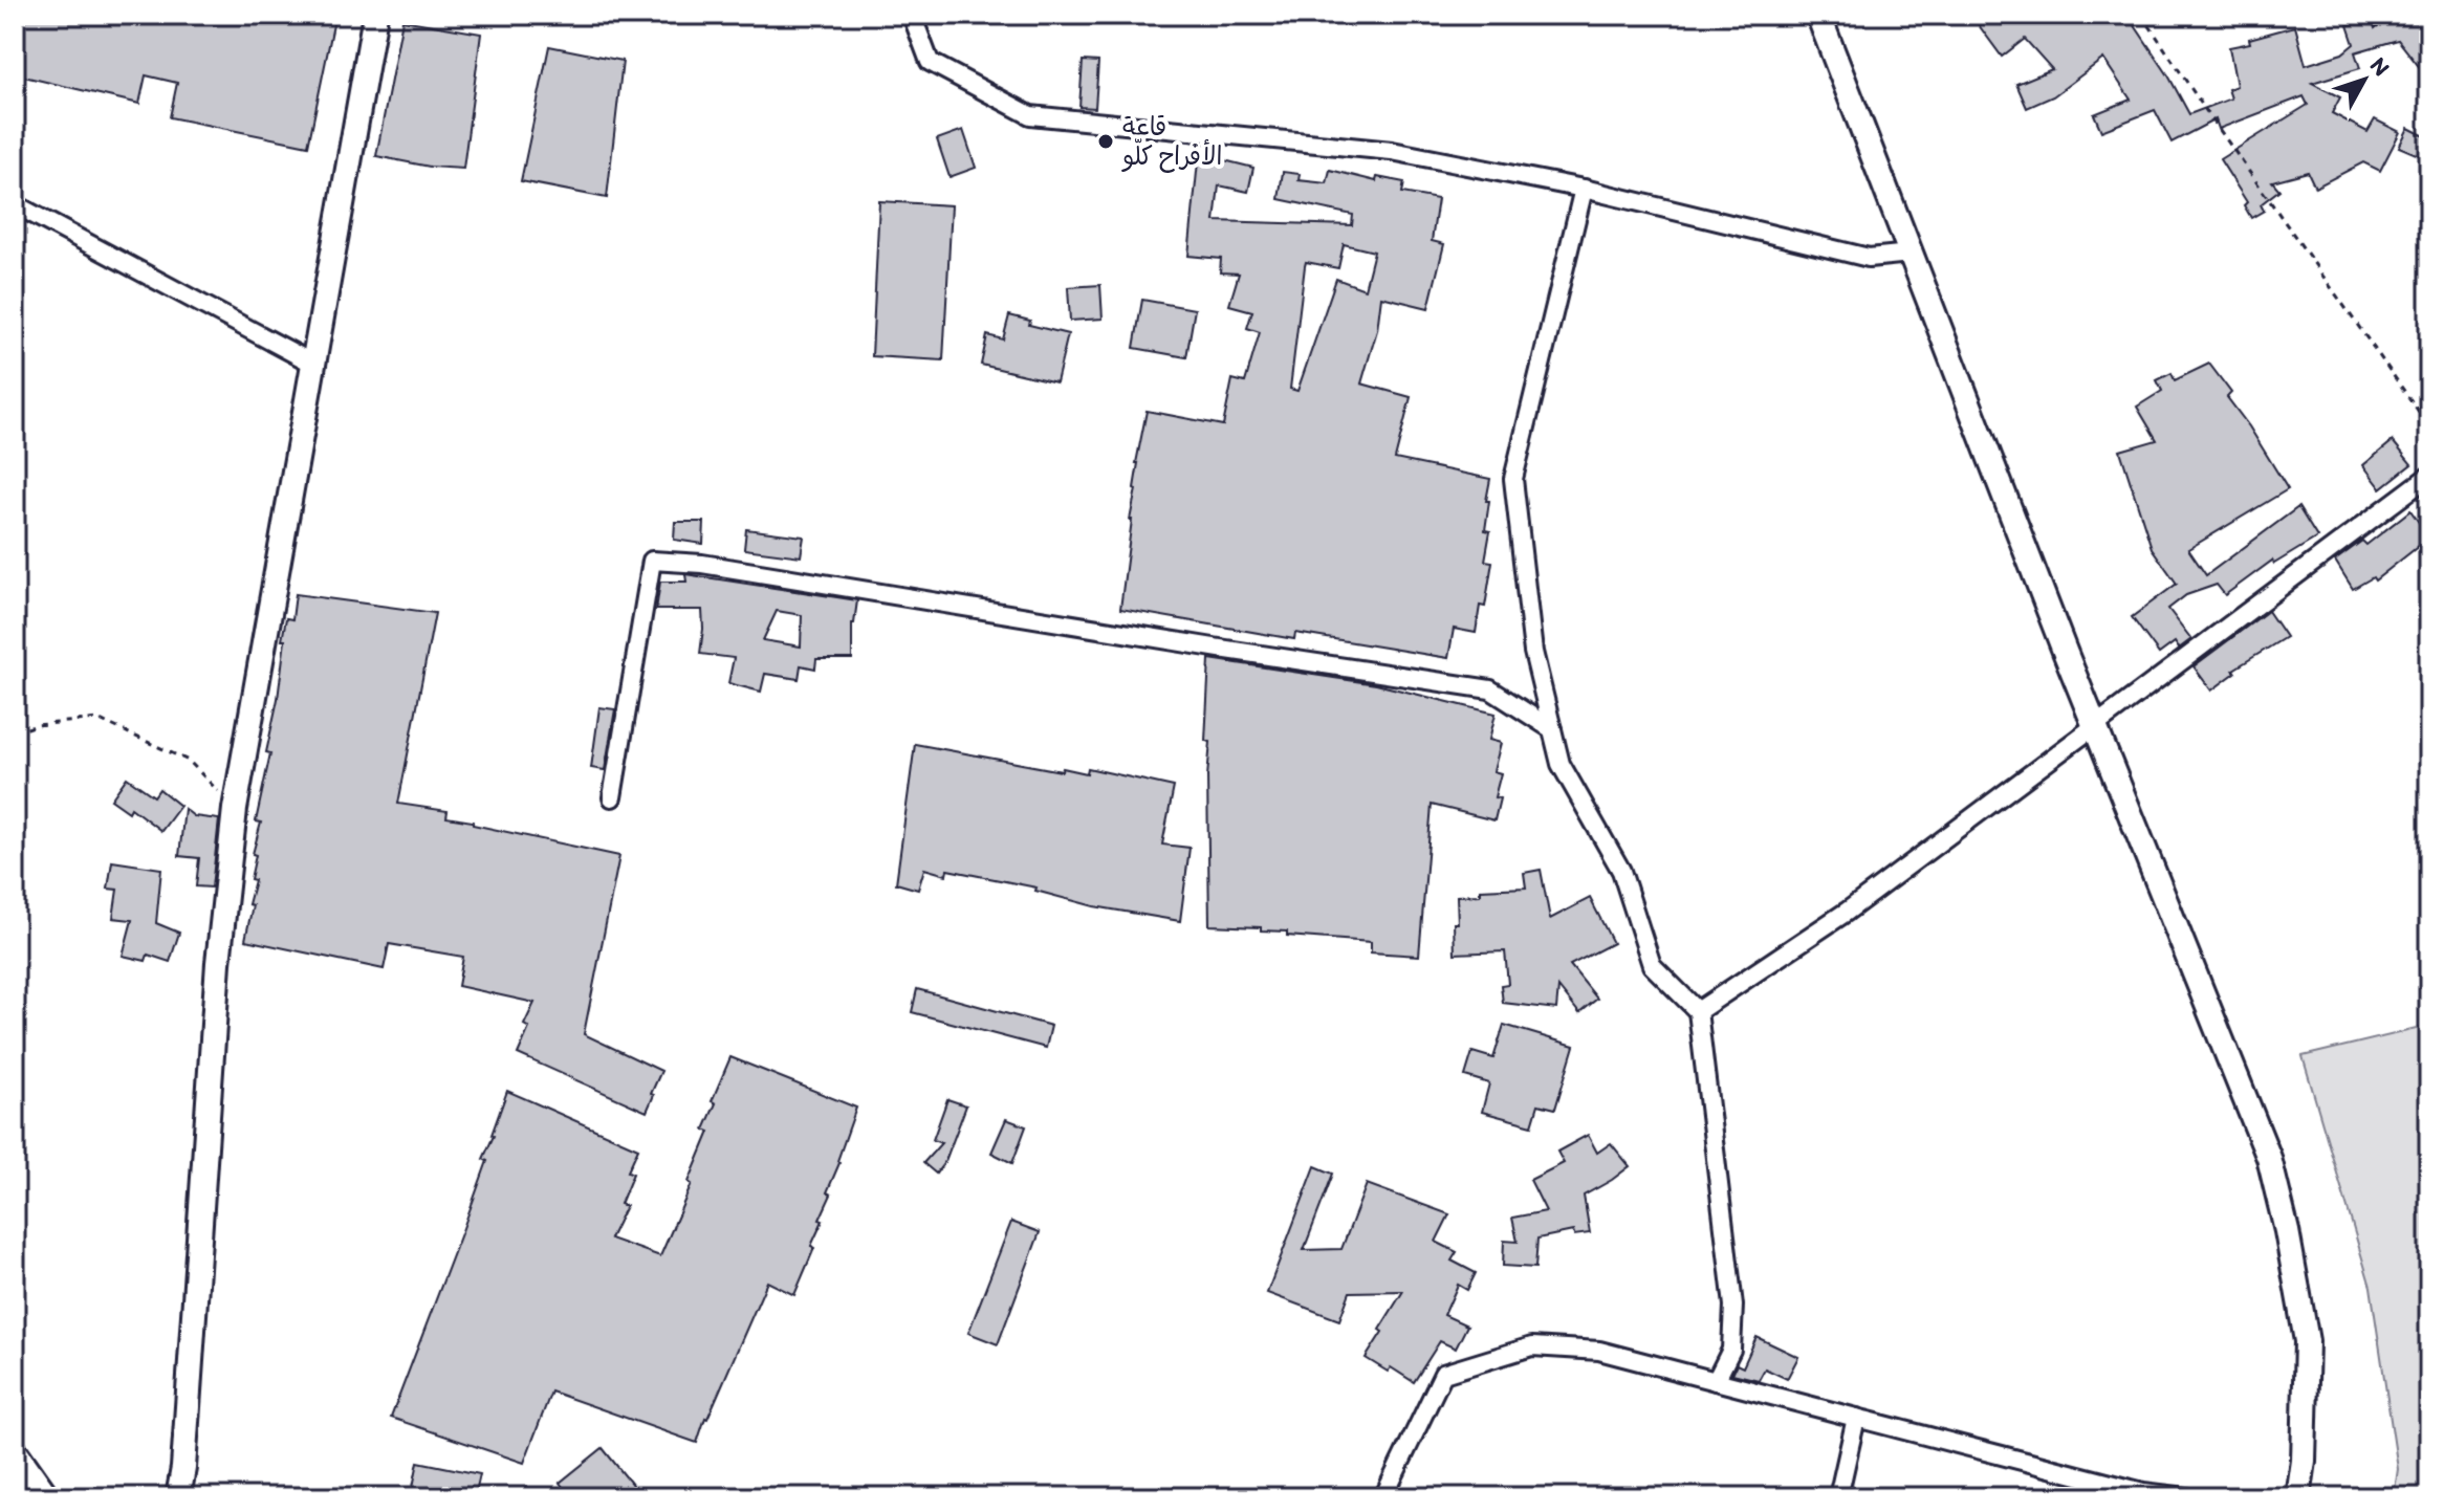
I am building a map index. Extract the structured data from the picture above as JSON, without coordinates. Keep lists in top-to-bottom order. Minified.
{"places":["قاعة الأفراح كلّو"],"north":"top right"}
